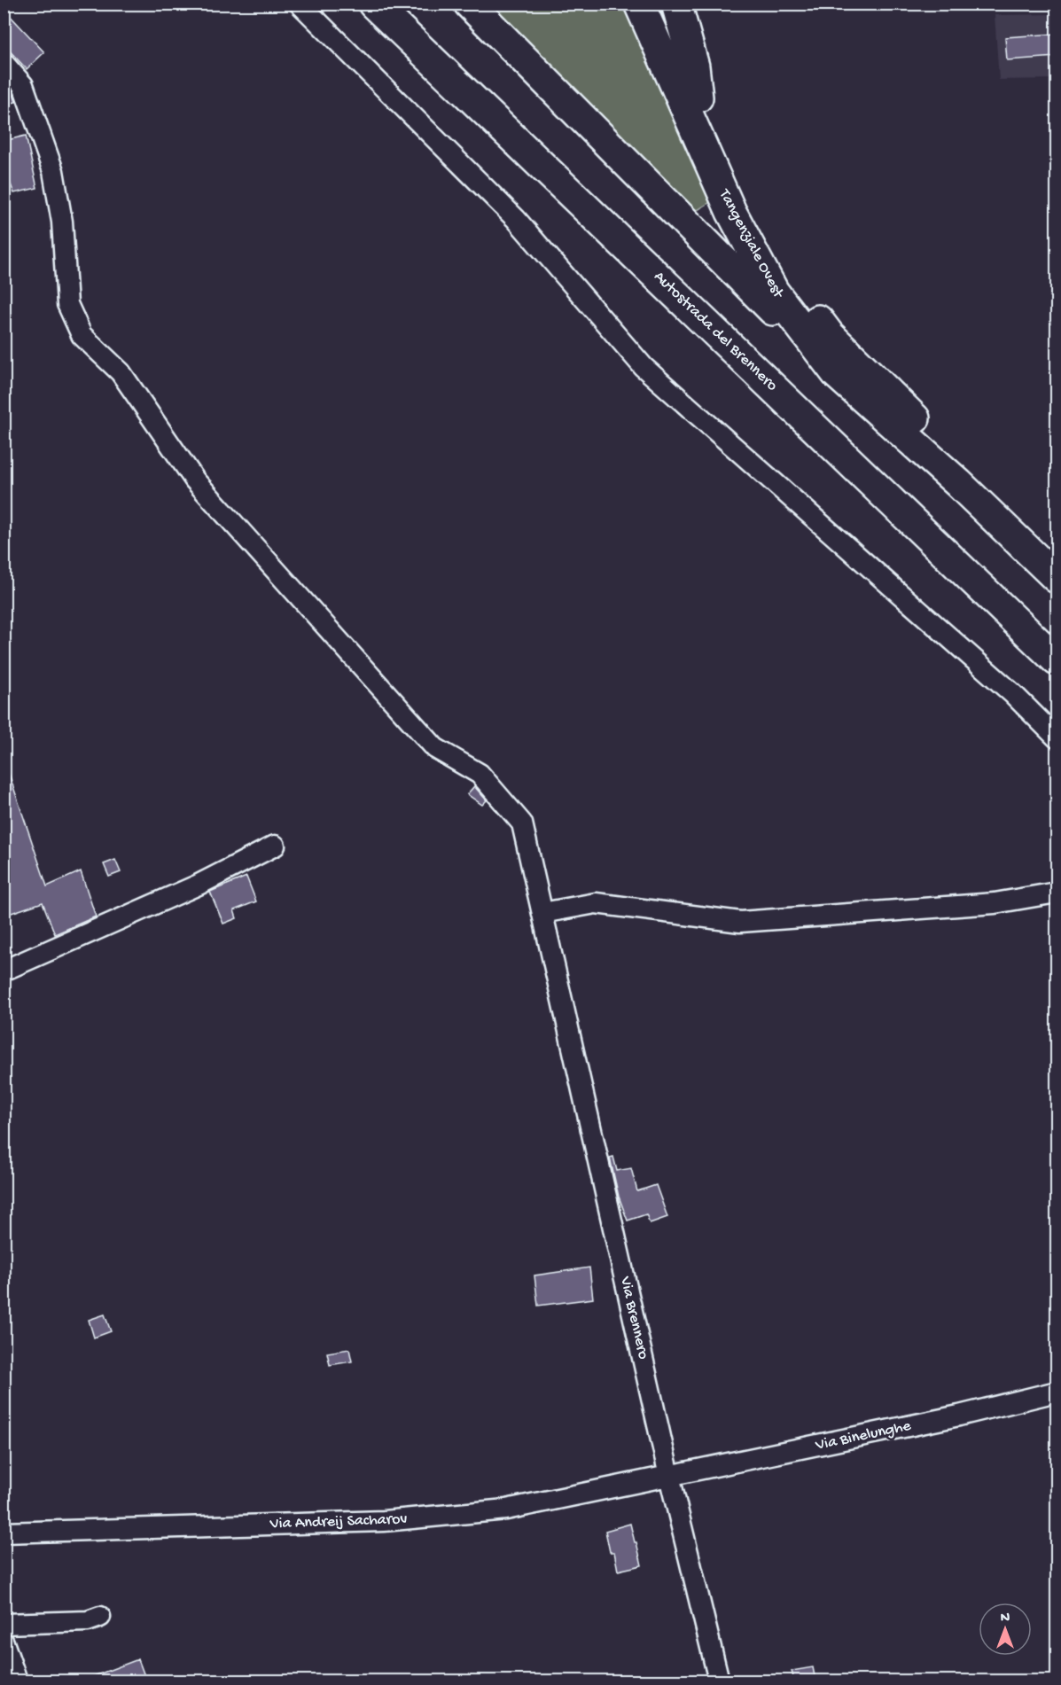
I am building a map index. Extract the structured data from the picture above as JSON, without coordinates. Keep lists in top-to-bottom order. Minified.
{"streets":{"highway":["Tangenziale Ovest","Autostrada del Brennero"],"street":["Via Brennero","Via Binelunghe","Via Andreij Sacharov"]},"crossings":[["Via Brennero","Via Binelunghe"],["Via Brennero","Via Andreij Sacharov"],["Via Binelunghe","Via Andreij Sacharov"]],"north":"top"}
